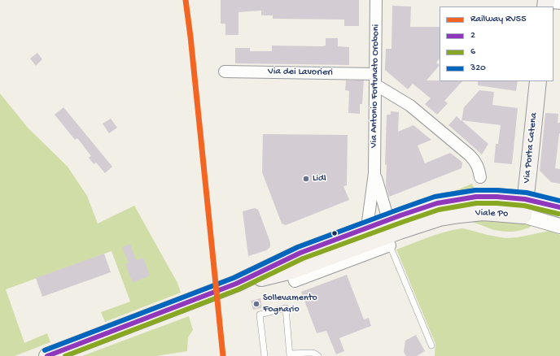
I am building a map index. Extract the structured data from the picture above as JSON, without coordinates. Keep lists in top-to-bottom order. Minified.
{"streets":{"main road":["Via Porta Catena","Viale Po"],"street":["Via dei Lavorieri","Via Antonio Fortunato Oroboni"]},"crossings":[["Via dei Lavorieri","Via Antonio Fortunato Oroboni"],["Via Antonio Fortunato Oroboni","Viale Po"],["Via Porta Catena","Viale Po"]],"places":["Lidl","Sollevamento Fognario"],"lines":["rail line RV55","transit line 320","transit line 2","transit line 6"],"legend":["Railway RV55","2","6","320"]}
